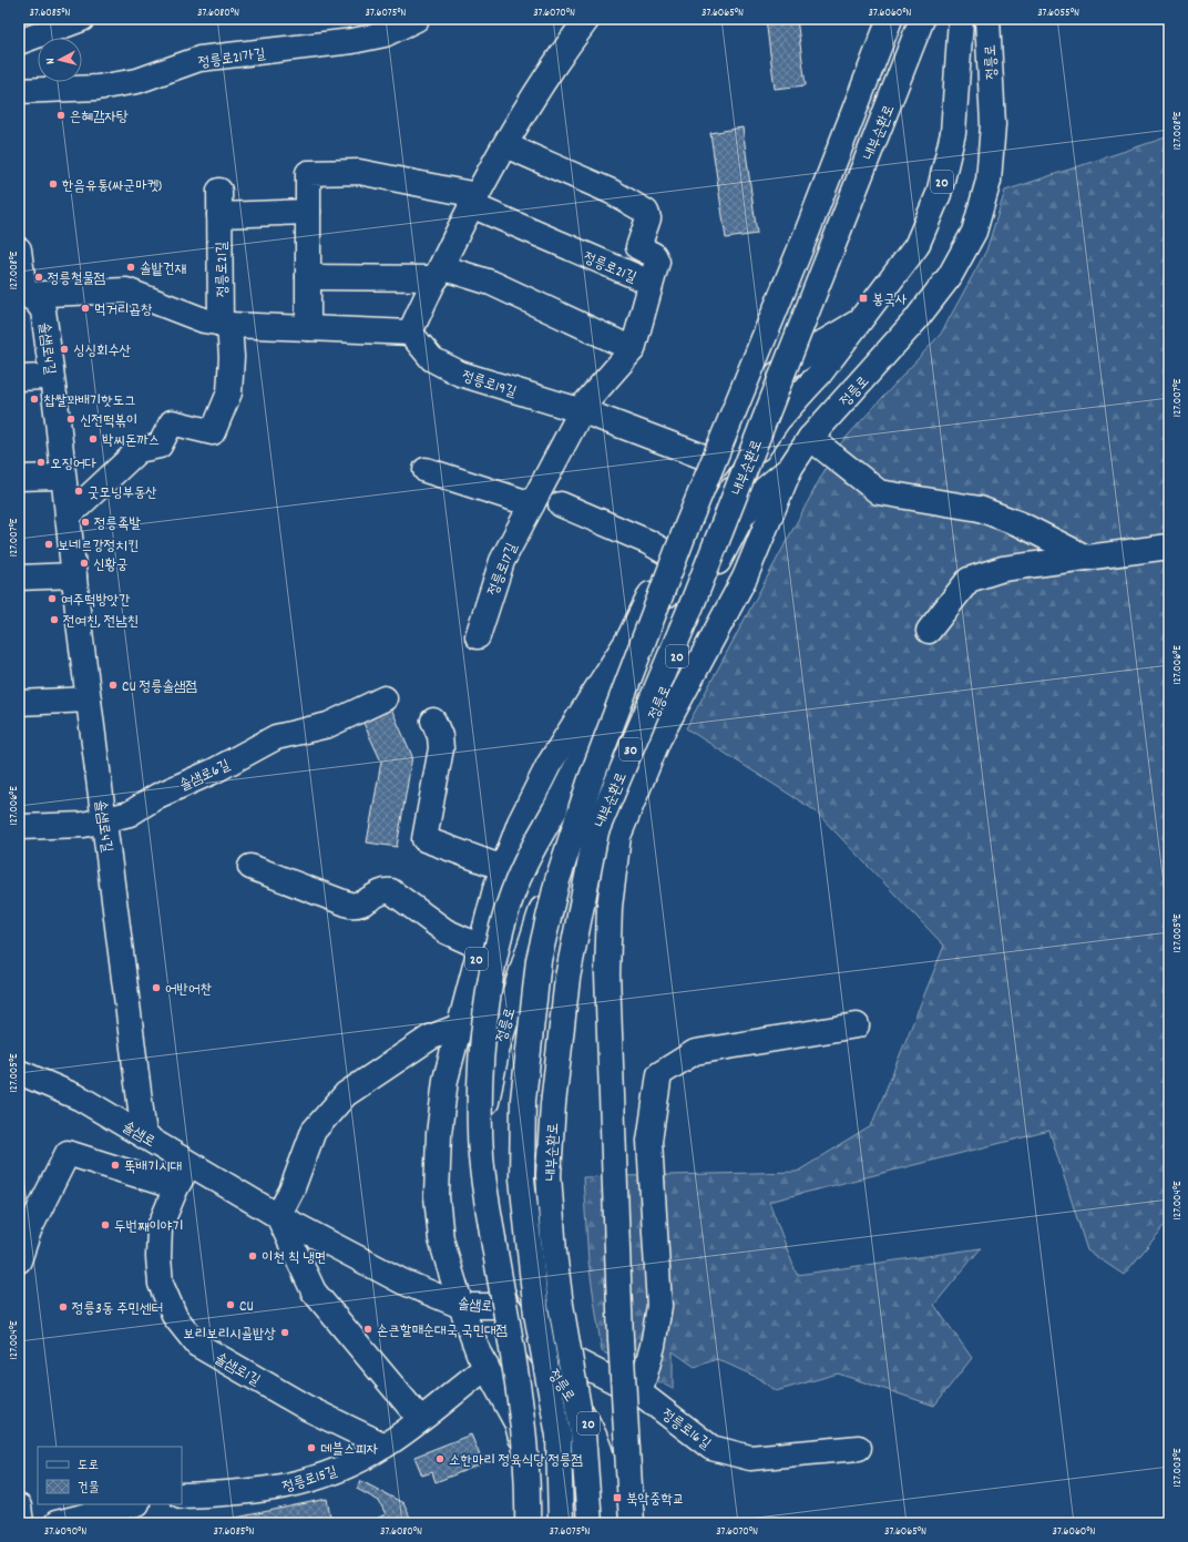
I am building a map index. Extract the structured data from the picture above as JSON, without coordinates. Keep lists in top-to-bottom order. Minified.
{"streets":{"main road":["정릉로21가길","정릉로","내부순환로","20","정릉로21길","솔샘로4길","정릉로19길","정릉로17길","30","솔샘로6길","솔샘로","솔샘로1길","정릉로16길","정릉로15길"]},"crossings":[["정릉로","정릉로19길"],["정릉로","솔샘로"],["정릉로","정릉로16길"],["정릉로","정릉로15길"],["정릉로21길","솔샘로4길"],["솔샘로4길","솔샘로6길"],["솔샘로4길","솔샘로"],["정릉로19길","정릉로17길"],["솔샘로","솔샘로1길"],["솔샘로1길","정릉로15길"]],"places":{"other":["은혜감자탕","한음유통(싸군마켓)","솔밭건재","정릉철물점","먹거리곱창","싱싱회수산","찹쌀꽈배기핫도그","신전떡볶이","박씨돈까스","오징어다","굿모닝부동산","정릉족발","보네르강정치킨","신황궁","여주떡방앗간","전여친, 전남친","CU 정릉솔샘점","어반어찬","뚝배기시대","두번째이야기","이천 칙 냉면","CU","정릉3동 주민센터","손큰할매순대국 국민대점","보리보리시골밥상","데블스피자","소한마리 정육식당 정릉점"],"transit":["봉국사","북악중학교"]},"legend":["도로","건물"],"north":"left","coordinates":["37.6085°N","37.6080°N","37.6075°N","37.6070°N","37.6065°N","37.6060°N","37.6055°N","127.008°E","127.007°E","127.006°E","127.005°E","127.004°E","127.003°E","37.6090°N"]}
